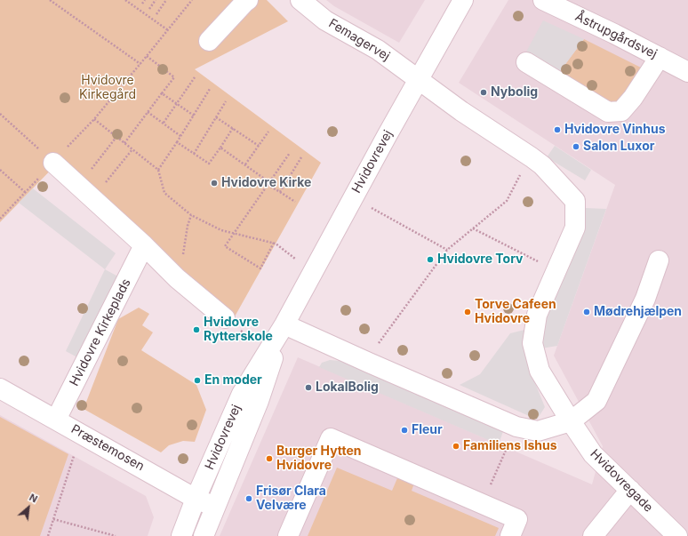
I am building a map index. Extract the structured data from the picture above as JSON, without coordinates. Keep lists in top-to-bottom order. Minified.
{"streets":{"street":["Åstrupgårdsvej","Femagervej","Hvidovrevej","Hvidovre Kirkeplads","Præstemosen","Hvidovregade"]},"crossings":[["Femagervej","Hvidovrevej"],["Hvidovrevej","Præstemosen"],["Hvidovre Kirkeplads","Præstemosen"]],"parks":["Hvidovre Kirkegård"],"places":["Nybolig","Hvidovre Vinhus","Salon Luxor","Hvidovre Kirke","Hvidovre Torv","Torve Cafeen Hvidovre","Mødrehjælpen","Hvidovre Rytterskole","En moder","LokalBolig","Fleur","Familiens Ishus","Burger Hytten Hvidovre","Frisør Clara Velvære"],"north":"top right"}
